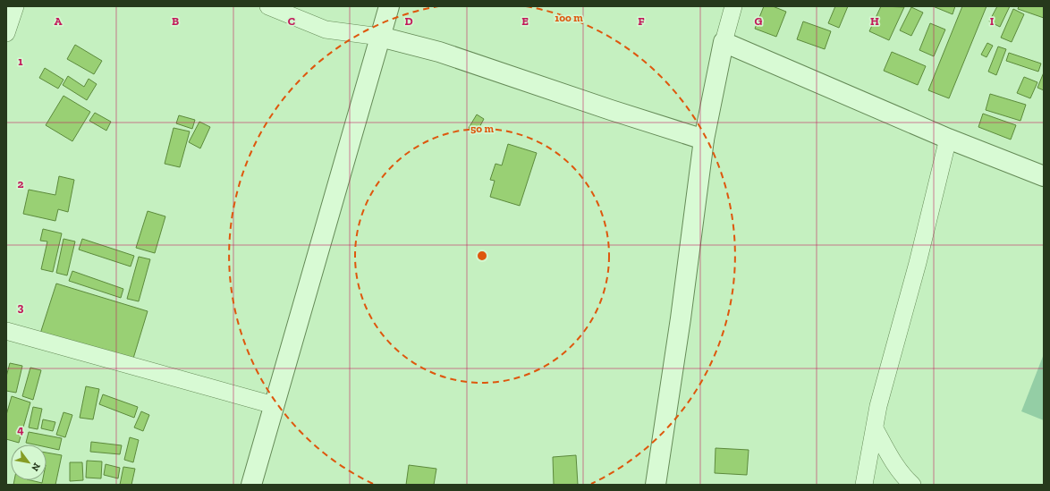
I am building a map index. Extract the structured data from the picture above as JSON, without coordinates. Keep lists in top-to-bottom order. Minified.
{"north":"bottom right","grid":{"columns":["A","B","C","D","E","F","G","H","I"],"rows":["1","2","3","4"]},"rings":["100 m","50 m"]}
